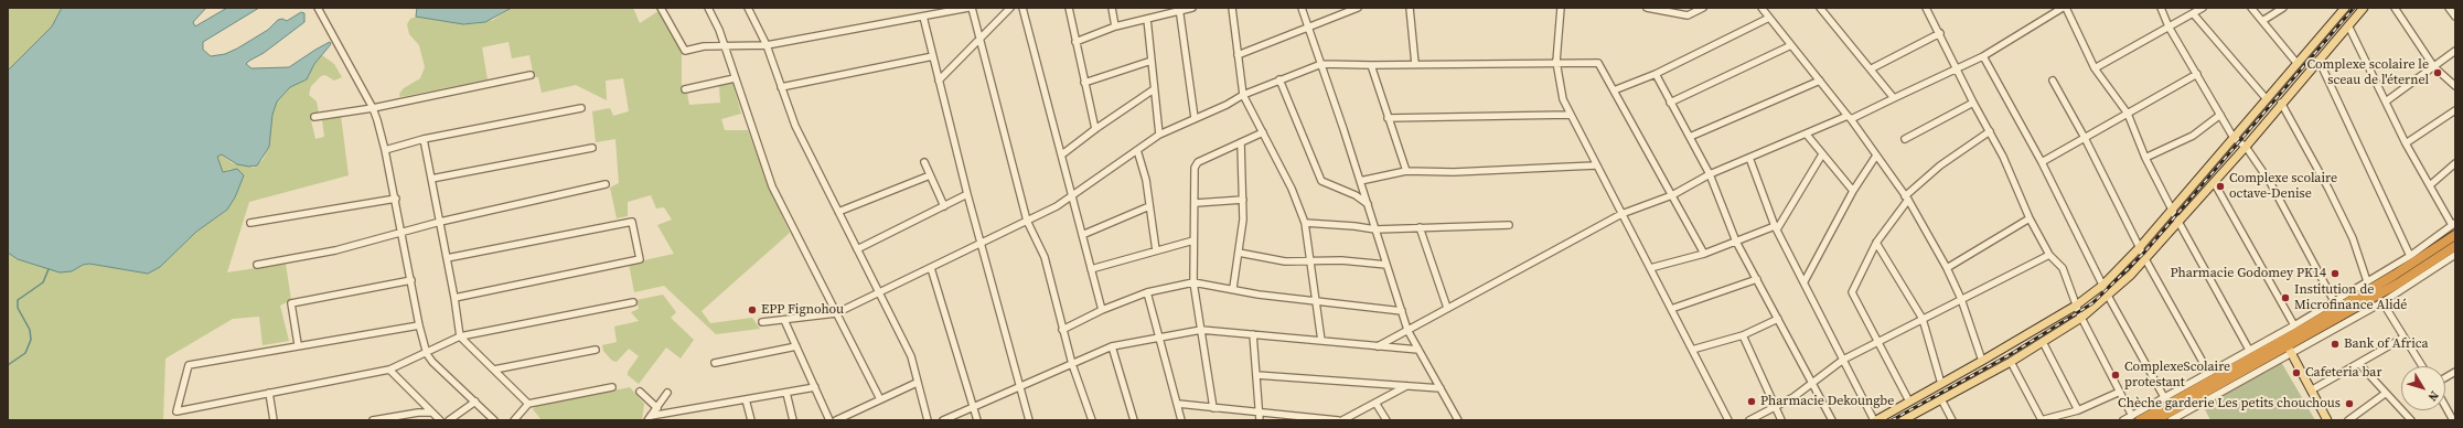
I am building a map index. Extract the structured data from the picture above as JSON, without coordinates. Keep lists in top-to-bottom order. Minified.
{"places":["Complexe scolaire le sceau de l'éternel","Complexe scolaire octave-Denise","Pharmacie Godomey PK14","Institution de Microfinance Alidé","EPP Fignohou","Bank of Africa","Cafeteria bar","ComplexeScolaire protestant","Pharmacie Dekoungbe","Chèche garderie Les petits chouchous"],"north":"bottom right"}
